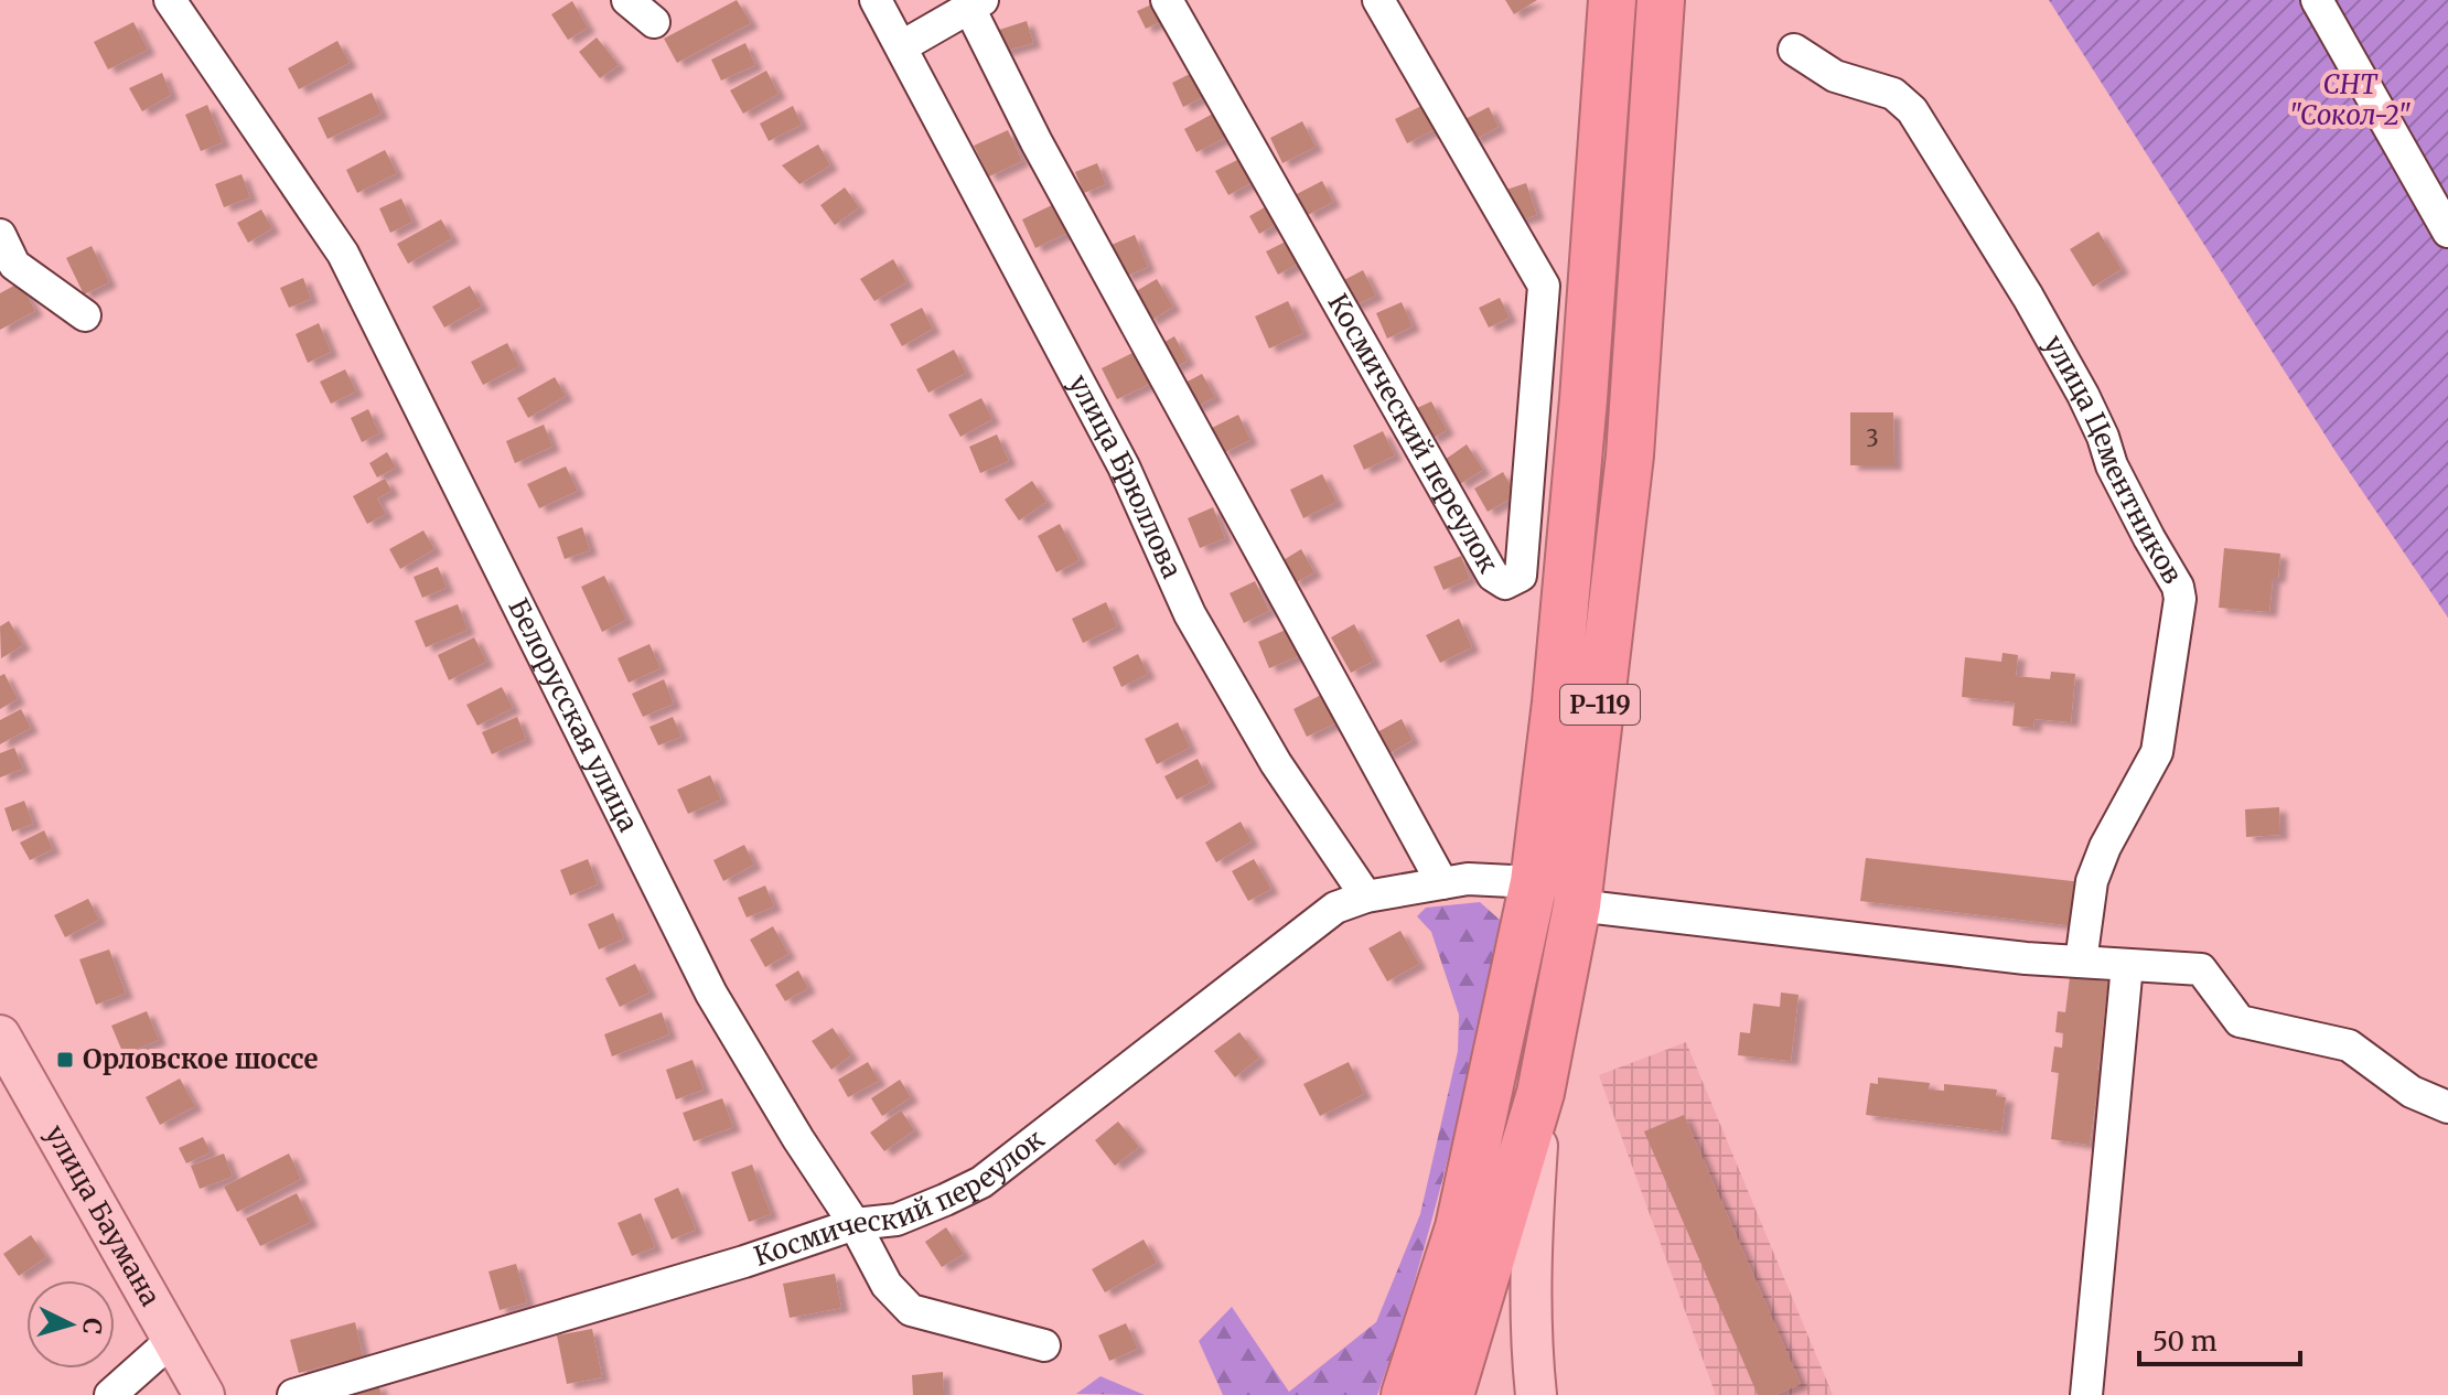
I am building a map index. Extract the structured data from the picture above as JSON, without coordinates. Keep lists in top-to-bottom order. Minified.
{"streets":{"highway":["Р-119"],"main road":["улица Баумана"],"street":["Космический переулок","улица Цементников","улица Брюллова","Белорусская улица"]},"crossings":[["Космический переулок","улица Брюллова"],["Космический переулок","Р-119"],["Космический переулок","Белорусская улица"]],"parks":["СНТ \"Сокол-2\""],"places":{"transit":["Орловское шоссе"]},"house_numbers":["3"],"scale_bar":"50 m","north":"right"}
